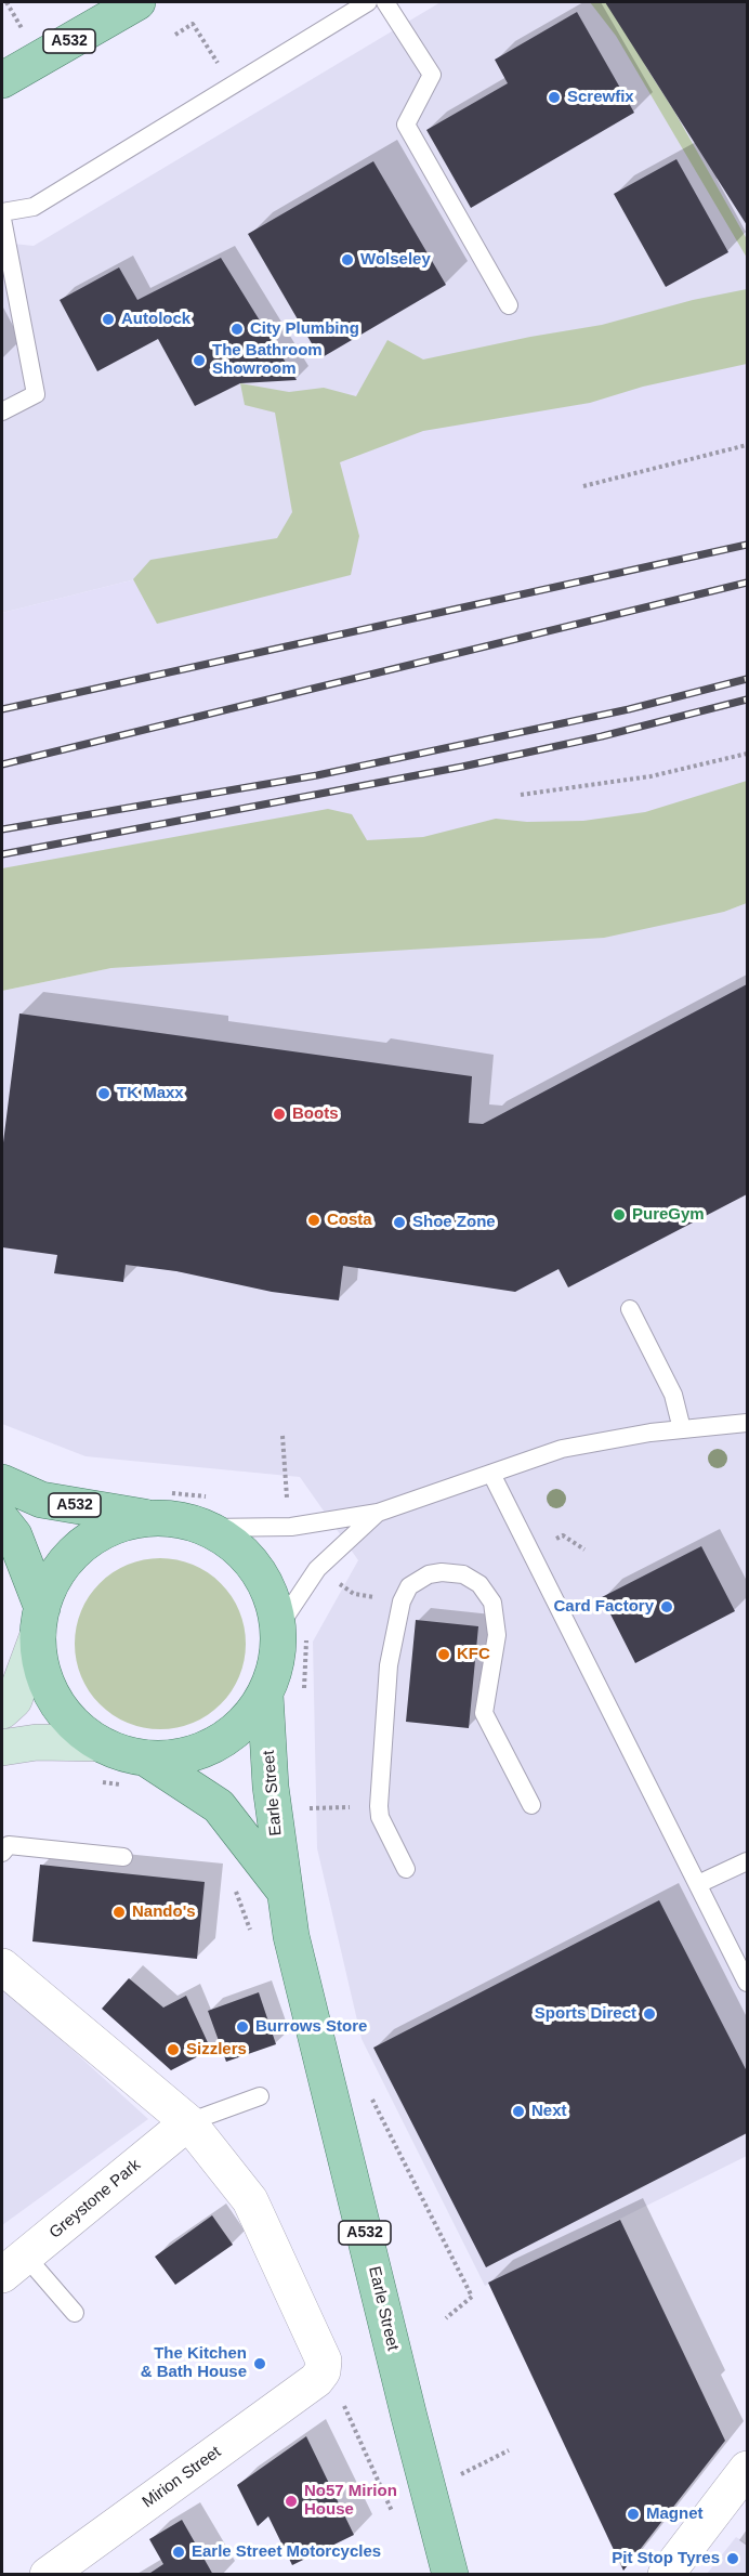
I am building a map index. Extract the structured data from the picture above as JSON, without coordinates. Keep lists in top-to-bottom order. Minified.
{"streets":{"main road":["A532","Earle Street"],"street":["Greystone Park","Mirion Street"]},"places":["Screwfix","Wolseley","Autolock","City Plumbing","The Bathroom Showroom","TK Maxx","Boots","PureGym","Costa","Shoe Zone","Card Factory","KFC","Nando's","Sports Direct","Burrows Store","Sizzlers","Next","The Kitchen & Bath House","No57 Mirion House","Magnet","Earle Street Motorcycles","Pit Stop Tyres"]}
